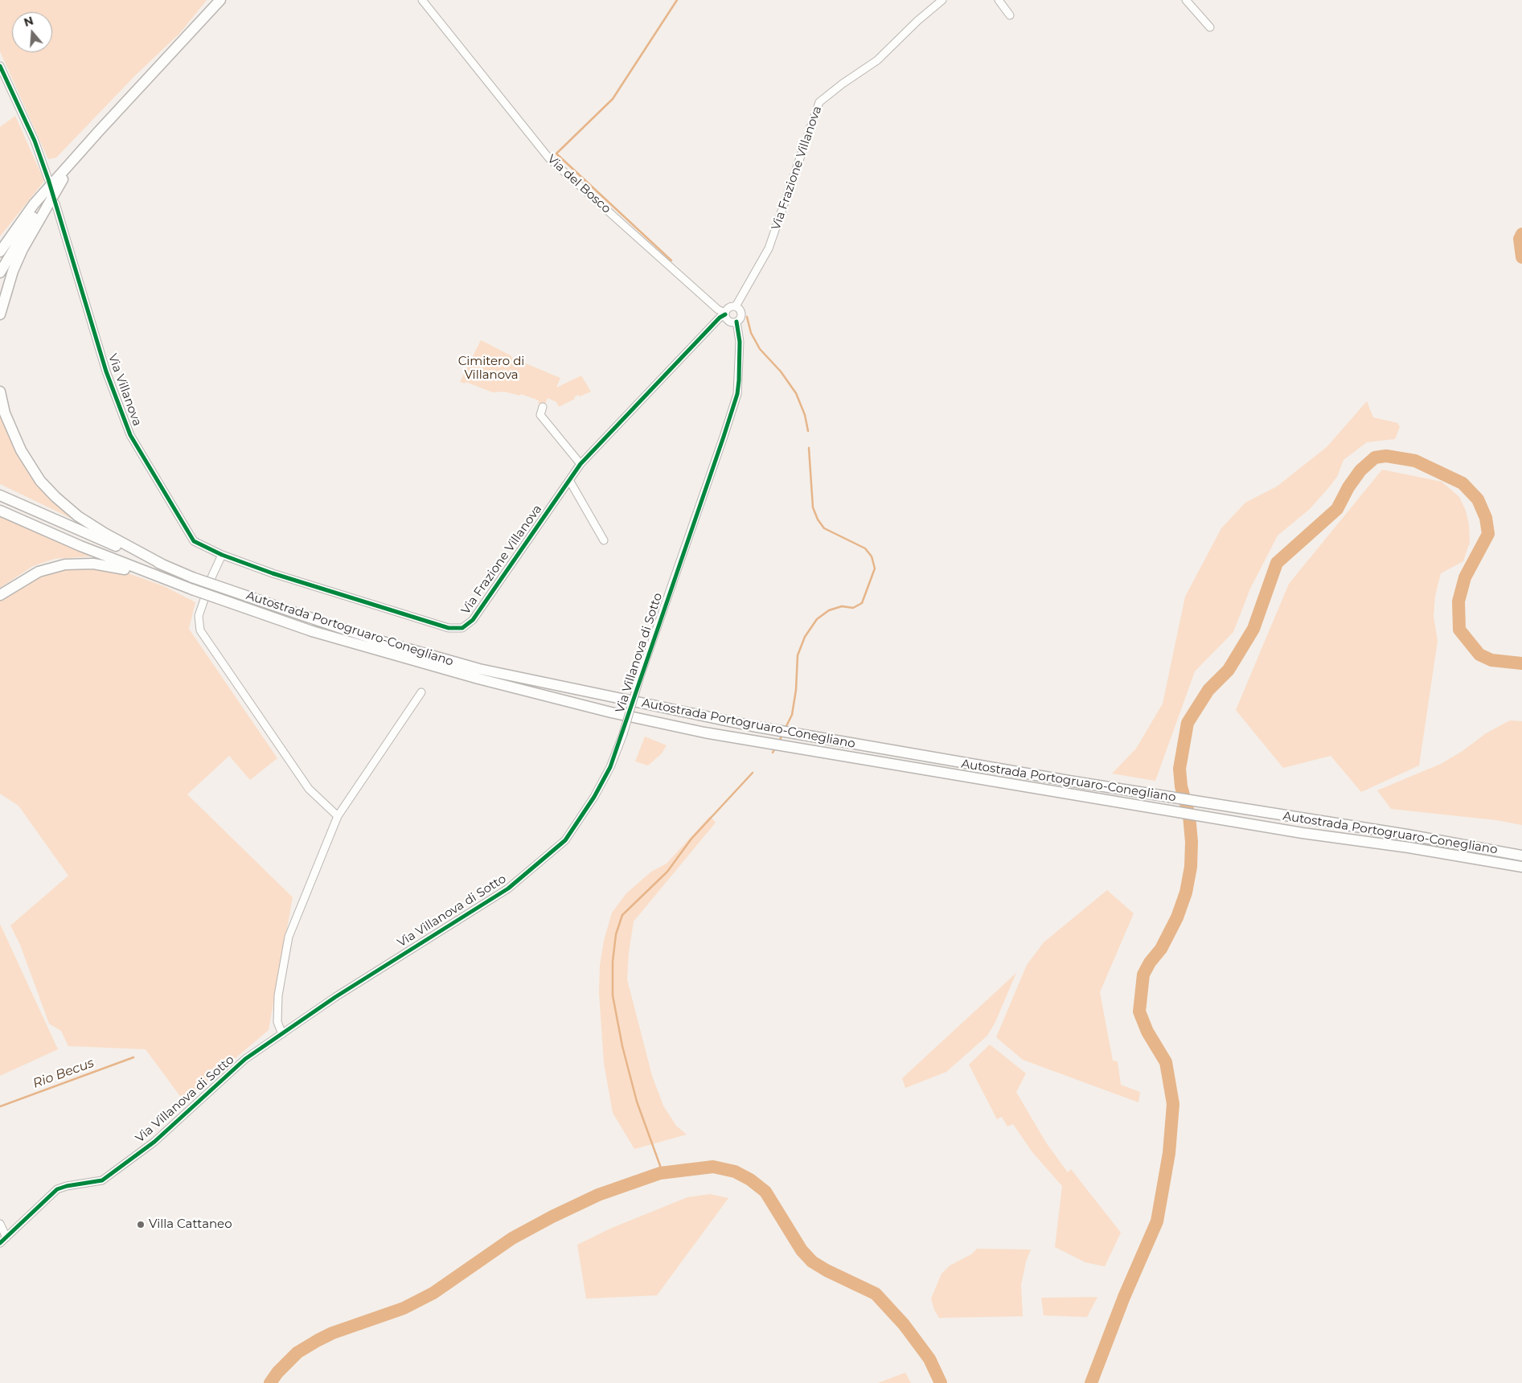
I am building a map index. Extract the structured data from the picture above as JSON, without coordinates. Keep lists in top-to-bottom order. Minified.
{"streets":{"highway":["Autostrada Portogruaro-Conegliano"],"street":["Via Frazione Villanova","Via del Bosco","Via Villanova","Via Villanova di Sotto"]},"crossings":[["Via Frazione Villanova","Via del Bosco"],["Via Frazione Villanova","Via Villanova"],["Via Frazione Villanova","Via Villanova di Sotto"],["Via del Bosco","Via Villanova di Sotto"]],"water":["Rio Becus"],"parks":["Cimitero di Villanova"],"places":["Villa Cattaneo"],"north":"top"}
